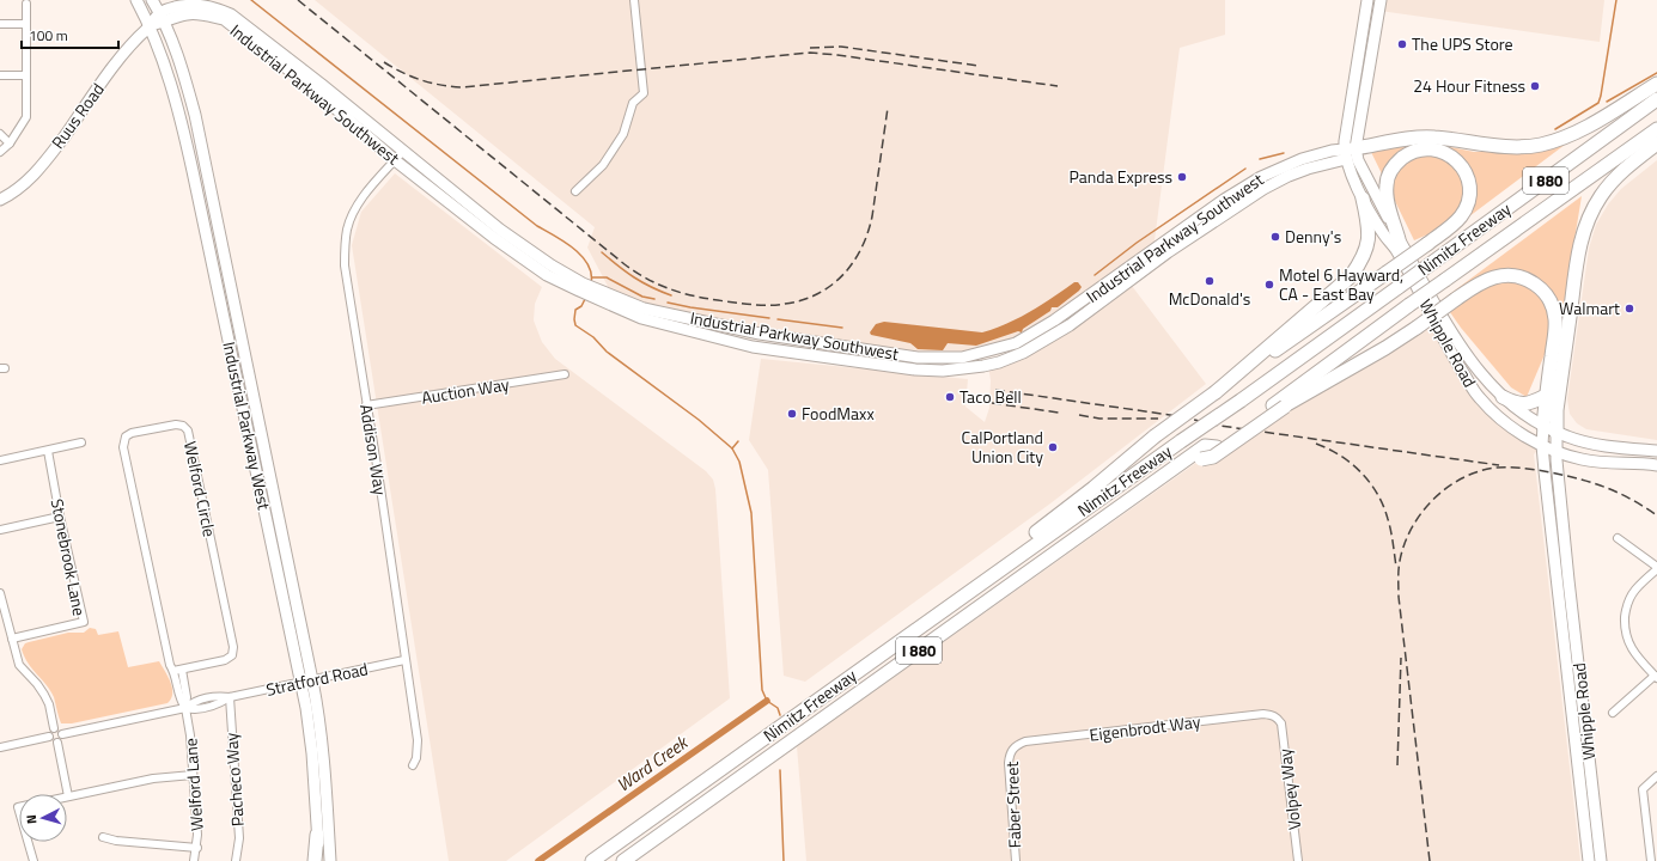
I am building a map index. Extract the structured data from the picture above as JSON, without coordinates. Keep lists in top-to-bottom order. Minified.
{"streets":{"highway":["I 880","Nimitz Freeway"],"main road":["Industrial Parkway Southwest","Ruus Road","Whipple Road","Industrial Parkway West"],"street":["Auction Way","Addison Way","Welford Circle","Stonebrook Lane","Stratford Road","Eigenbrodt Way","Pacheco Way","Welford Lane","Volpey Way","Faber Street"]},"crossings":[["Industrial Parkway Southwest","Ruus Road"],["Industrial Parkway Southwest","Whipple Road"],["Industrial Parkway Southwest","Industrial Parkway West"],["Industrial Parkway Southwest","Addison Way"],["Ruus Road","Industrial Parkway West"],["I 880","Nimitz Freeway"],["Auction Way","Addison Way"],["Industrial Parkway West","Stratford Road"],["Addison Way","Stratford Road"],["Welford Circle","Stratford Road"],["Welford Circle","Welford Lane"],["Stratford Road","Pacheco Way"],["Stratford Road","Welford Lane"],["Eigenbrodt Way","Volpey Way"],["Eigenbrodt Way","Faber Street"]],"water":["Ward Creek"],"places":["The UPS Store","24 Hour Fitness","Panda Express","Denny's","McDonald's","Motel 6 Hayward, CA - East Bay","Walmart","Taco Bell","FoodMaxx","CalPortland Union City"],"scale_bar":"100 m","north":"left"}
